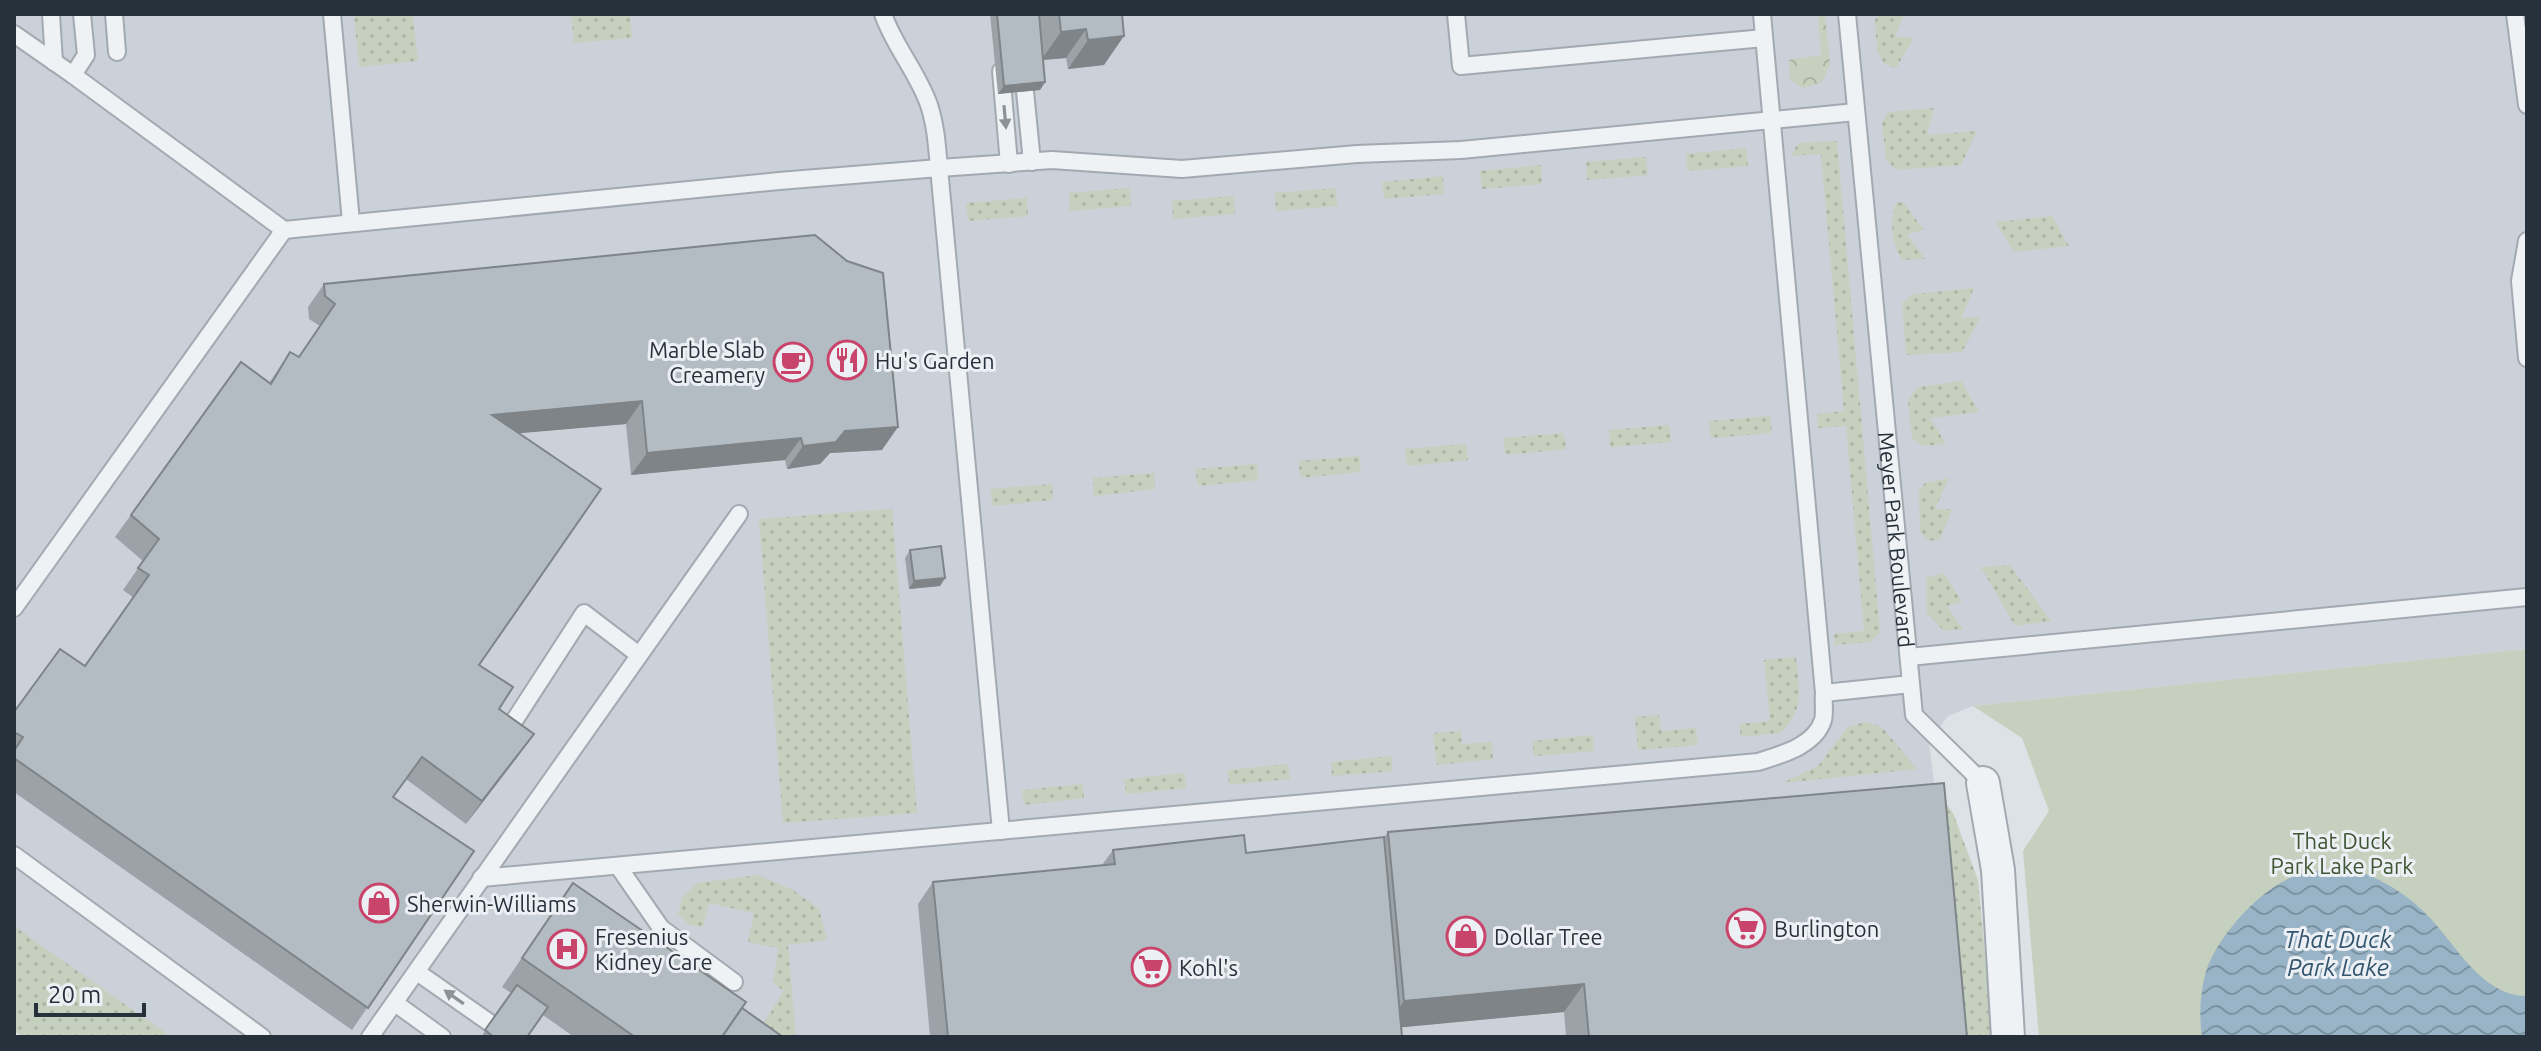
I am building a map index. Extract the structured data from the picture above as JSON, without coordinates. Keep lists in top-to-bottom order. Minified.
{"streets":{"street":["Meyer Park Boulevard"]},"water":["That Duck Park Lake"],"parks":["That Duck Park Lake Park"],"places":{"restaurant":["Hu's Garden"],"cafe":["Marble Slab Creamery"],"shop":["Sherwin-Williams","Dollar Tree"],"supermarket":["Burlington","Kohl's"],"hospital":["Fresenius Kidney Care"]},"scale_bar":"20 m"}
